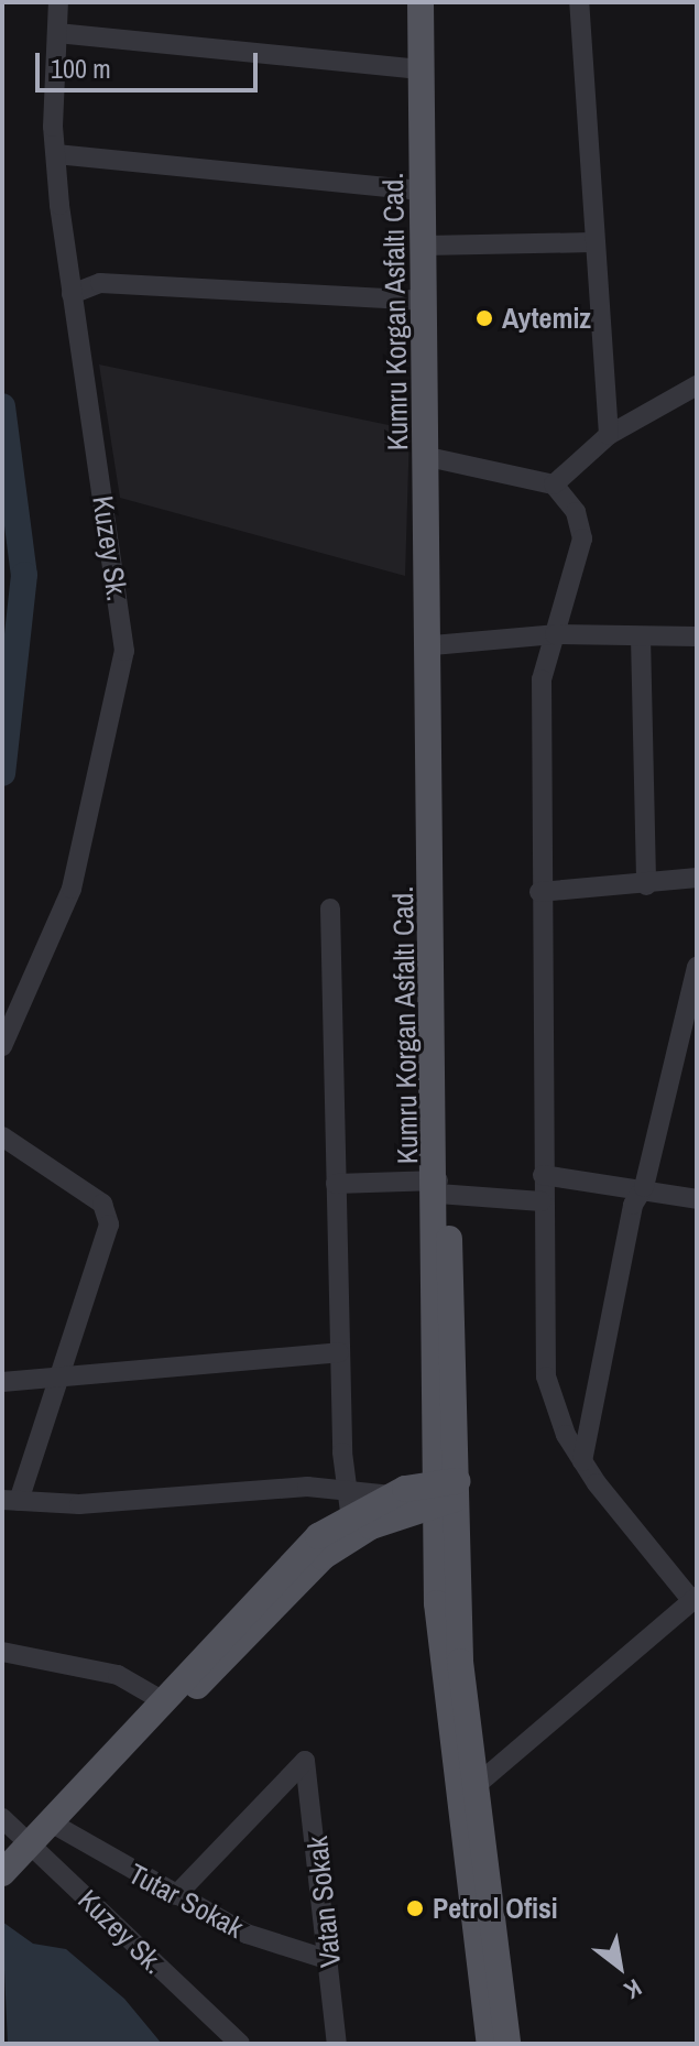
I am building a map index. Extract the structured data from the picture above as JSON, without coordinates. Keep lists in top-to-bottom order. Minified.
{"streets":{"main road":["Kumru Korgan Asfaltı Cad."],"street":["Kuzey Sk.","Tutar Sokak","Vatan Sokak"]},"crossings":[["Tutar Sokak","Vatan Sokak"]],"places":["Aytemiz","Petrol Ofisi"],"scale_bar":"100 m","north":"bottom right"}
